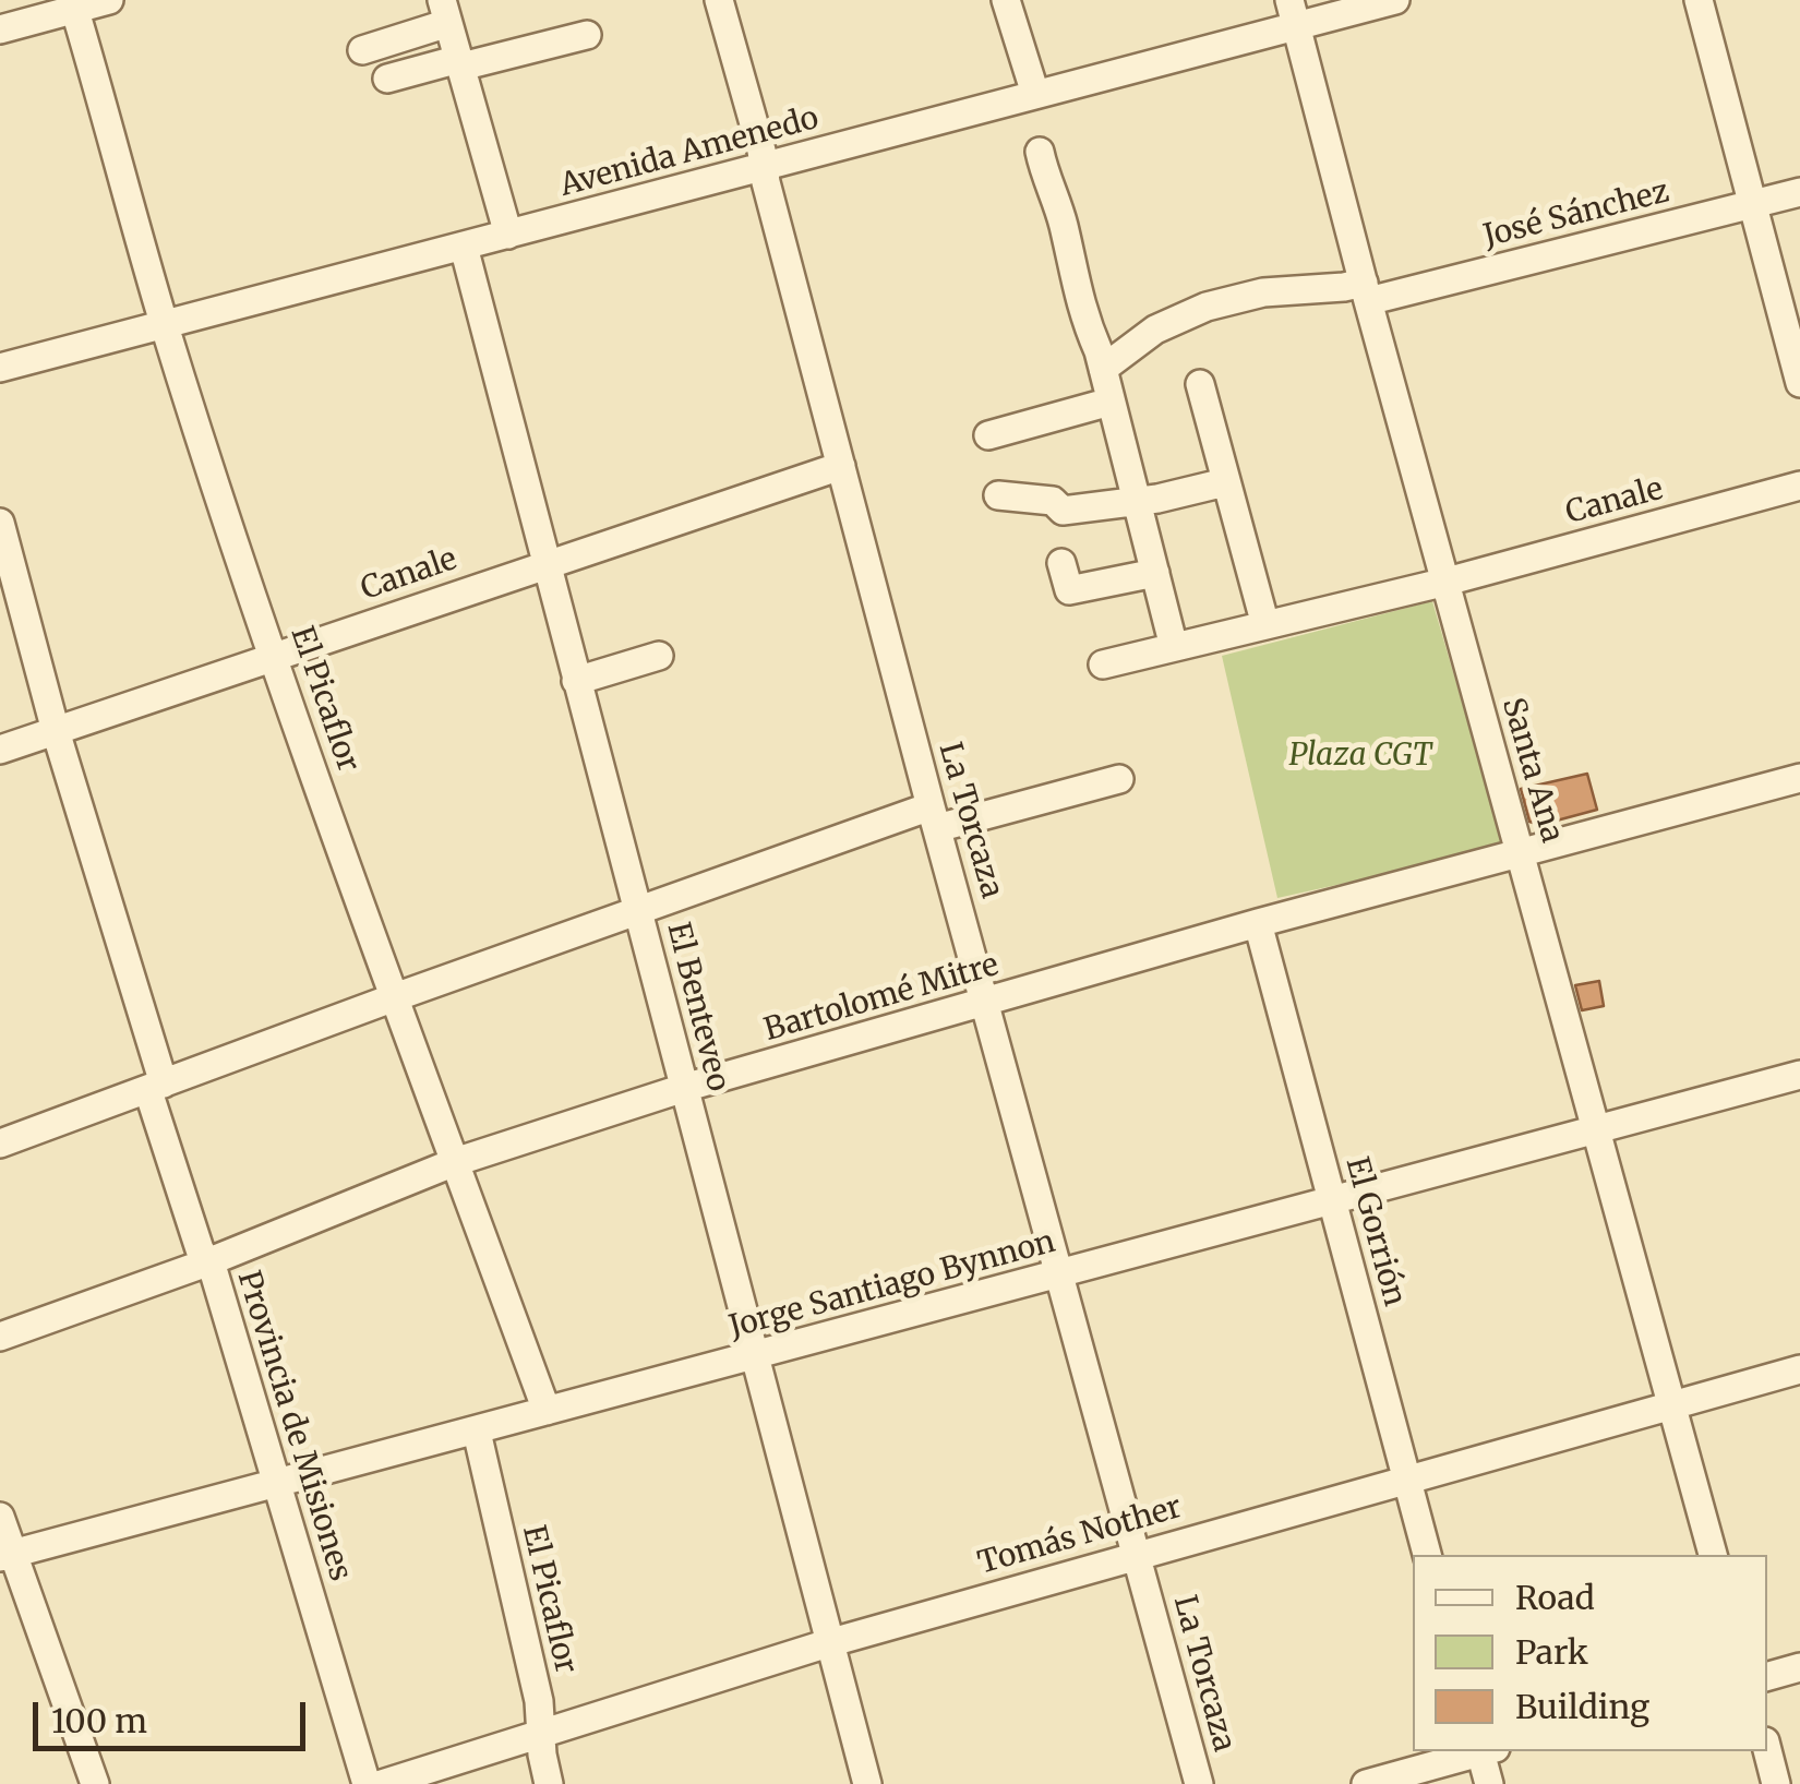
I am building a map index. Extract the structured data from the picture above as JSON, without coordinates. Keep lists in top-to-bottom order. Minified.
{"streets":{"street":["Avenida Amenedo","José Sánchez","Canale","El Picaflor","Santa Ana","La Torcaza","Bartolomé Mitre","El Benteveo","El Gorrión","Jorge Santiago Bynnon","Provincia de Misiones","Tomás Nother"]},"crossings":[["Avenida Amenedo","El Picaflor"],["Avenida Amenedo","Santa Ana"],["Avenida Amenedo","La Torcaza"],["Avenida Amenedo","El Benteveo"],["José Sánchez","Santa Ana"],["Canale","El Picaflor"],["Canale","Santa Ana"],["Canale","La Torcaza"],["Canale","El Benteveo"],["Canale","Provincia de Misiones"],["El Picaflor","Bartolomé Mitre"],["El Picaflor","Jorge Santiago Bynnon"],["El Picaflor","Tomás Nother"],["Santa Ana","Bartolomé Mitre"],["Santa Ana","Jorge Santiago Bynnon"],["Santa Ana","Tomás Nother"],["La Torcaza","Bartolomé Mitre"],["La Torcaza","Jorge Santiago Bynnon"],["La Torcaza","Tomás Nother"],["Bartolomé Mitre","El Benteveo"],["Bartolomé Mitre","El Gorrión"],["Bartolomé Mitre","Provincia de Misiones"],["El Benteveo","Jorge Santiago Bynnon"],["El Benteveo","Tomás Nother"],["El Gorrión","Jorge Santiago Bynnon"],["El Gorrión","Tomás Nother"],["Jorge Santiago Bynnon","Provincia de Misiones"]],"parks":["Plaza CGT"],"legend":["Road","Park","Building"],"scale_bar":"100 m"}
